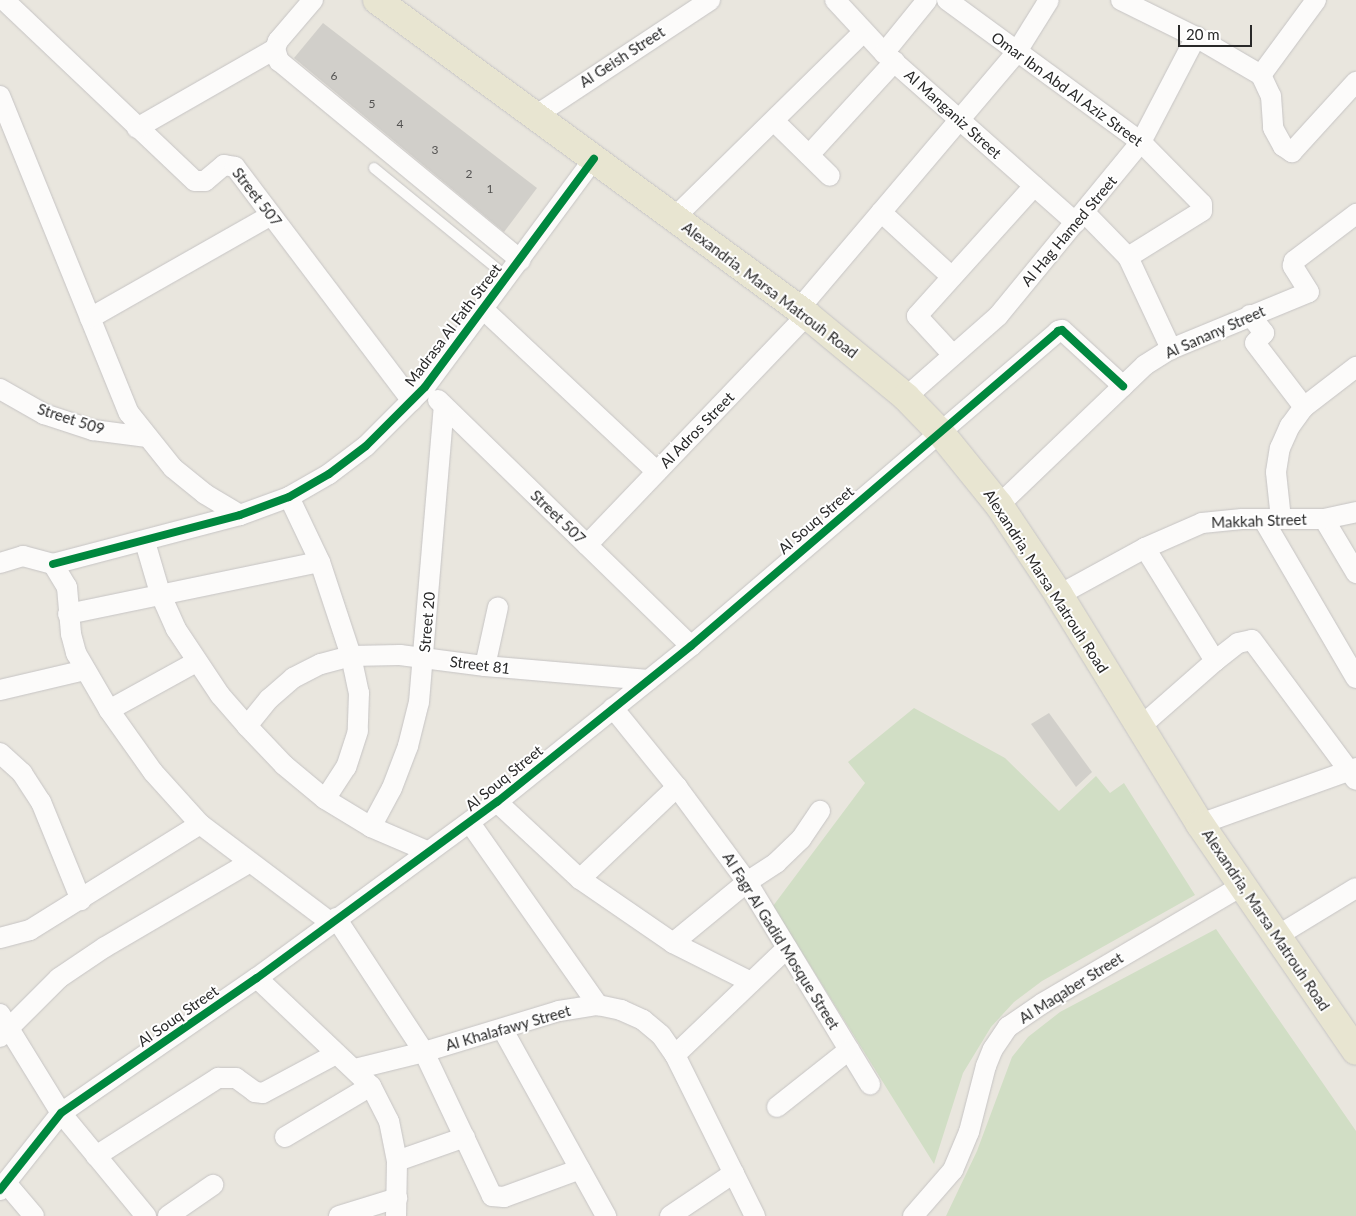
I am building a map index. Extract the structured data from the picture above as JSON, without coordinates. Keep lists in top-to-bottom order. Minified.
{"streets":{"main road":["Alexandria, Marsa Matrouh Road"],"street":["Al Geish Street","Omar Ibn Abd Al Aziz Street","Al Manganiz Street","Street 507","Al Hag Hamed Street","Madrasa Al Fath Street","Al Sanany Street","Street 509","Al Adros Street","Al Souq Street","Makkah Street","Street 20","Street 81","Al Fagr Al Gadid Mosque Street","Al Maqaber Street","Al Khalafawy Street"]},"crossings":[["Al Geish Street","Alexandria, Marsa Matrouh Road"],["Omar Ibn Abd Al Aziz Street","Al Manganiz Street"],["Omar Ibn Abd Al Aziz Street","Al Hag Hamed Street"],["Omar Ibn Abd Al Aziz Street","Al Adros Street"],["Al Manganiz Street","Al Hag Hamed Street"],["Al Manganiz Street","Al Sanany Street"],["Al Manganiz Street","Al Adros Street"],["Street 507","Madrasa Al Fath Street"],["Street 507","Al Adros Street"],["Street 507","Al Souq Street"],["Street 507","Street 20"],["Al Hag Hamed Street","Alexandria, Marsa Matrouh Road"],["Alexandria, Marsa Matrouh Road","Madrasa Al Fath Street"],["Alexandria, Marsa Matrouh Road","Al Sanany Street"],["Alexandria, Marsa Matrouh Road","Al Adros Street"],["Alexandria, Marsa Matrouh Road","Al Souq Street"],["Alexandria, Marsa Matrouh Road","Makkah Street"],["Alexandria, Marsa Matrouh Road","Al Maqaber Street"],["Al Sanany Street","Al Souq Street"],["Al Souq Street","Street 81"],["Al Souq Street","Al Fagr Al Gadid Mosque Street"],["Street 20","Street 81"]],"house_numbers":["6","5","4","3","2","1"],"scale_bar":"20 m"}
